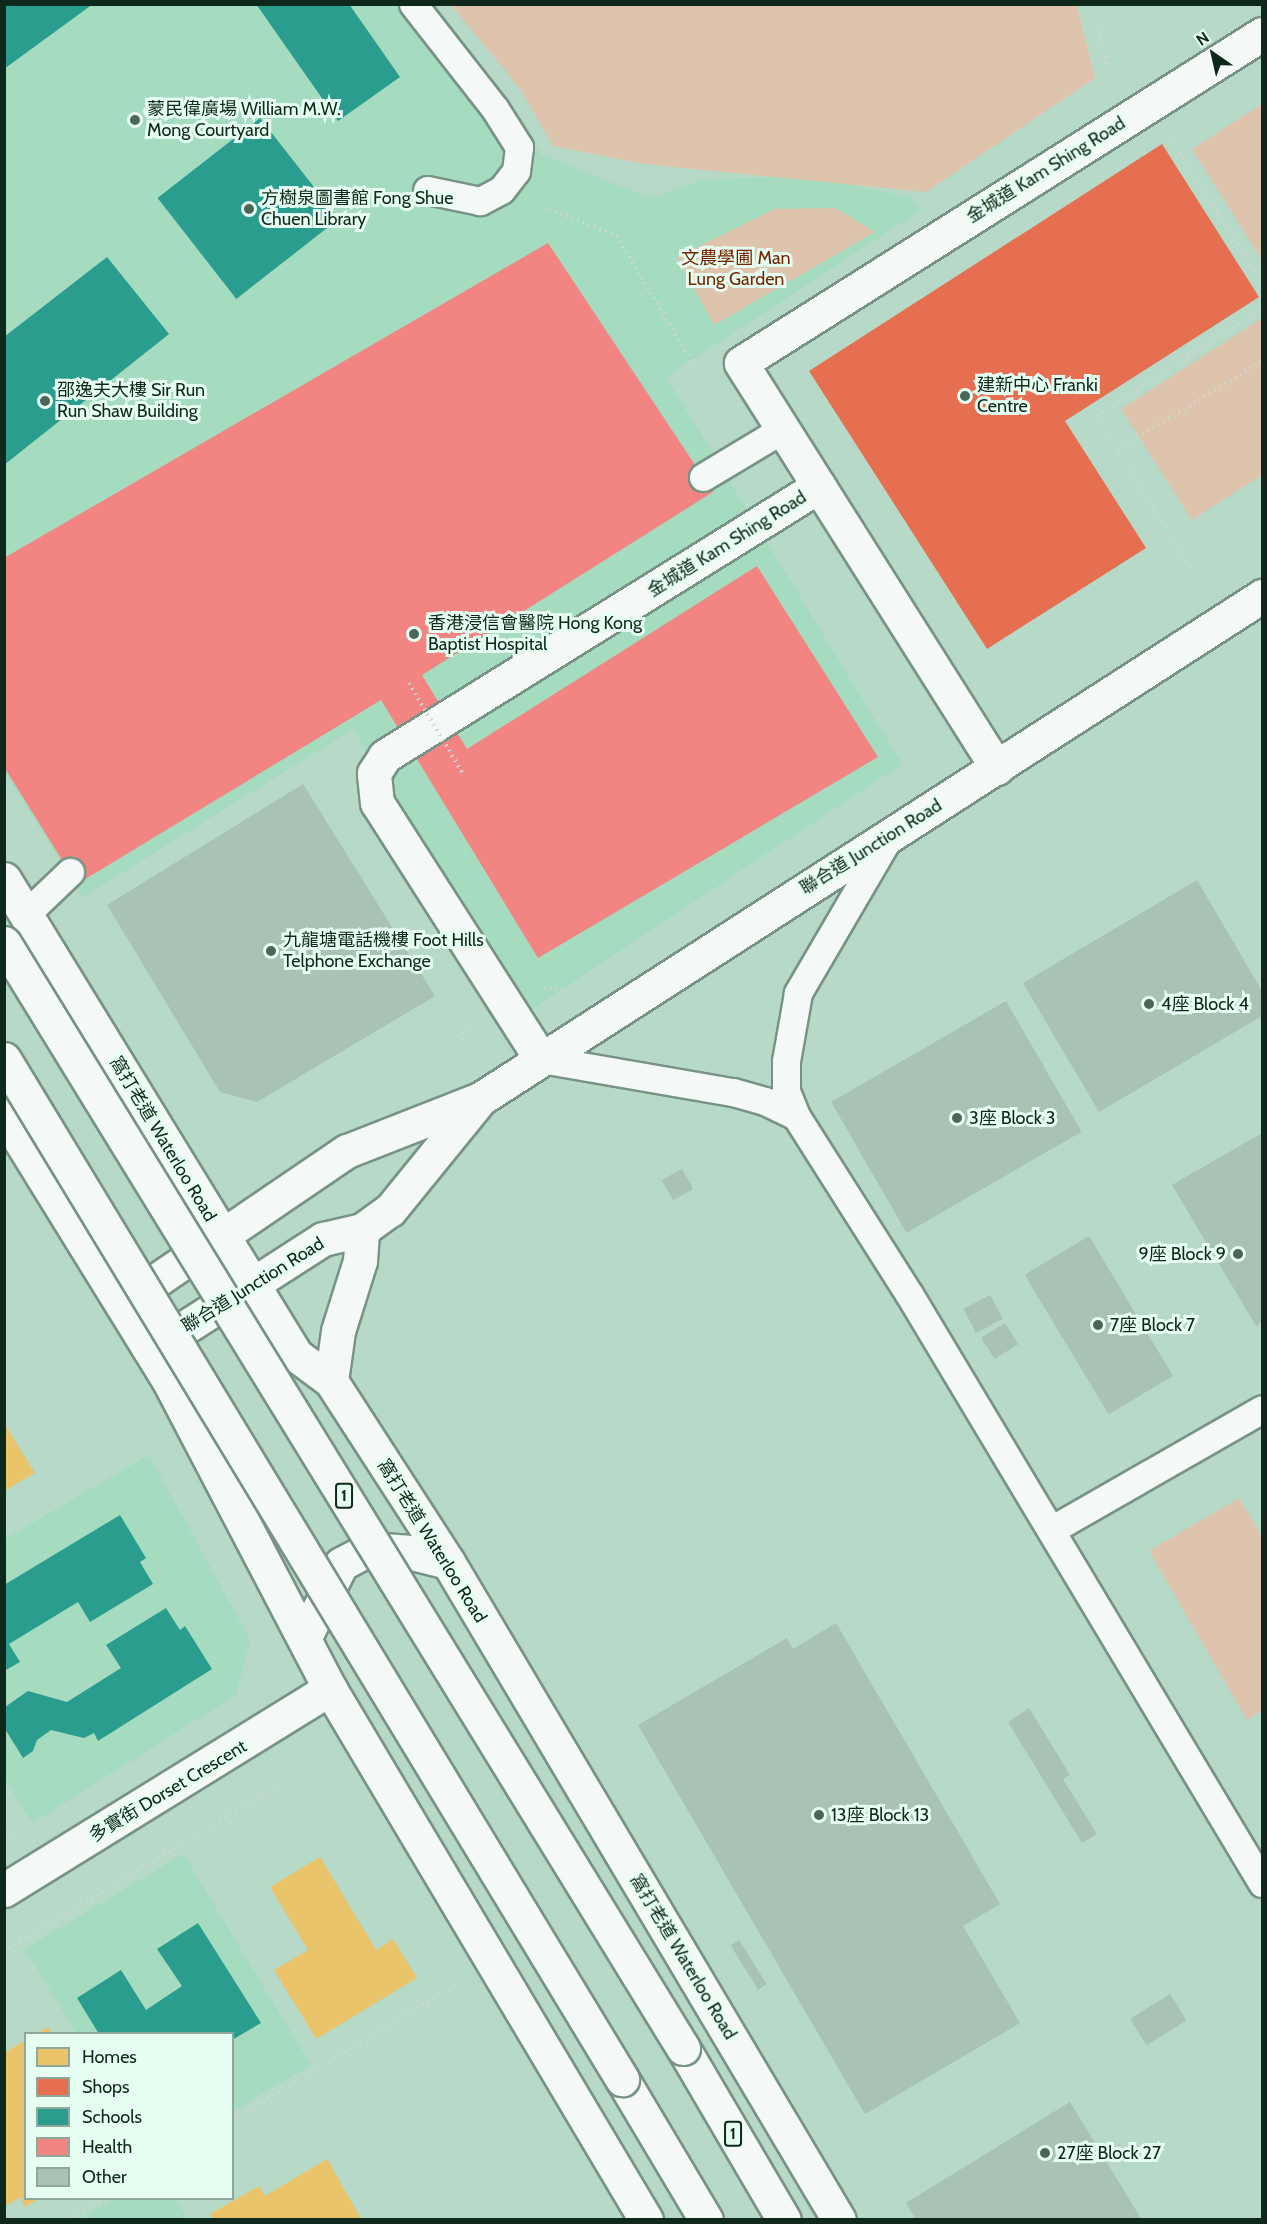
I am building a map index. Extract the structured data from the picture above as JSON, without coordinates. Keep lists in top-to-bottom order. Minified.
{"streets":{"main road":["金城道 Kam Shing Road","聯合道 Junction Road","窩打老道 Waterloo Road","1","多實街 Dorset Crescent"]},"crossings":[["金城道 Kam Shing Road","聯合道 Junction Road"],["聯合道 Junction Road","窩打老道 Waterloo Road"]],"parks":["文農學圃 Man Lung Garden"],"places":["蒙民偉廣場 William M.W. Mong Courtyard","方樹泉圖書館 Fong Shue Chuen Library","建新中心 Franki Centre","邵逸夫大樓 Sir Run Run Shaw Building","香港浸信會醫院 Hong Kong Baptist Hospital","九龍塘電話機樓 Foot Hills Telphone Exchange","4座 Block 4","3座 Block 3","9座 Block 9","7座 Block 7","13座 Block 13","27座 Block 27"],"legend":["Homes","Shops","Schools","Health","Other"],"north":"top left"}
